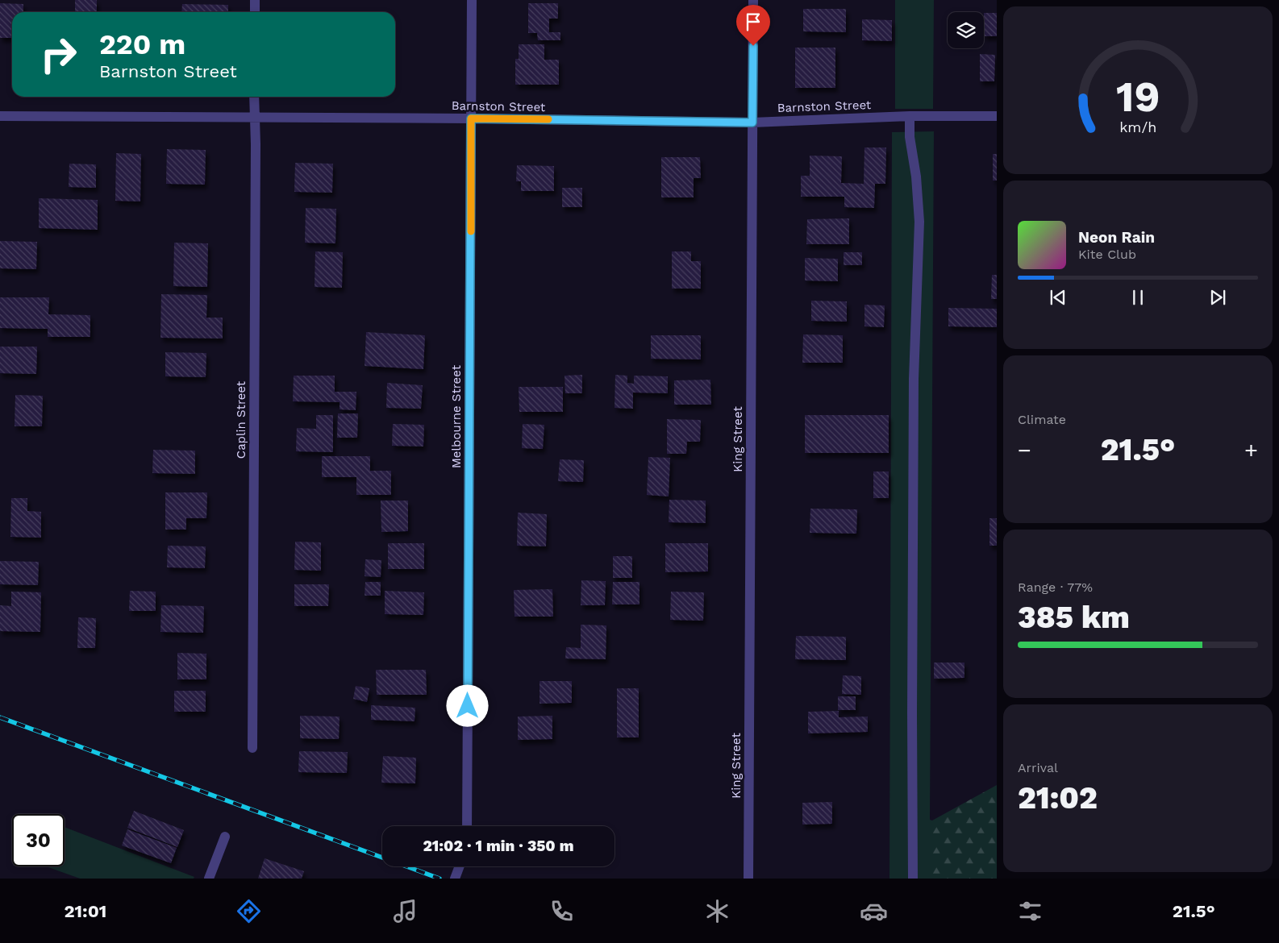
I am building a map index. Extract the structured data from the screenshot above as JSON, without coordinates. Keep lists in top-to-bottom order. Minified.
{"streets":{"street":["Barnston Street","Melbourne Street","Caplin Street","King Street"]},"crossings":[["Barnston Street","Melbourne Street"],["Barnston Street","Caplin Street"],["Barnston Street","King Street"]],"page":{"turn":["220 m","Barnston Street"],"song":["Neon Rain","Kite Club"],"tile":["Climate",["Range · 77%","385 km"],["Arrival","21:02"]],"heat":["−","21.5°","+"],"limit":"30","trip":"21:02 · 1 min · 350 m","tabs":["21:01","21.5°"],"gauge":["19","km/h"]}}
